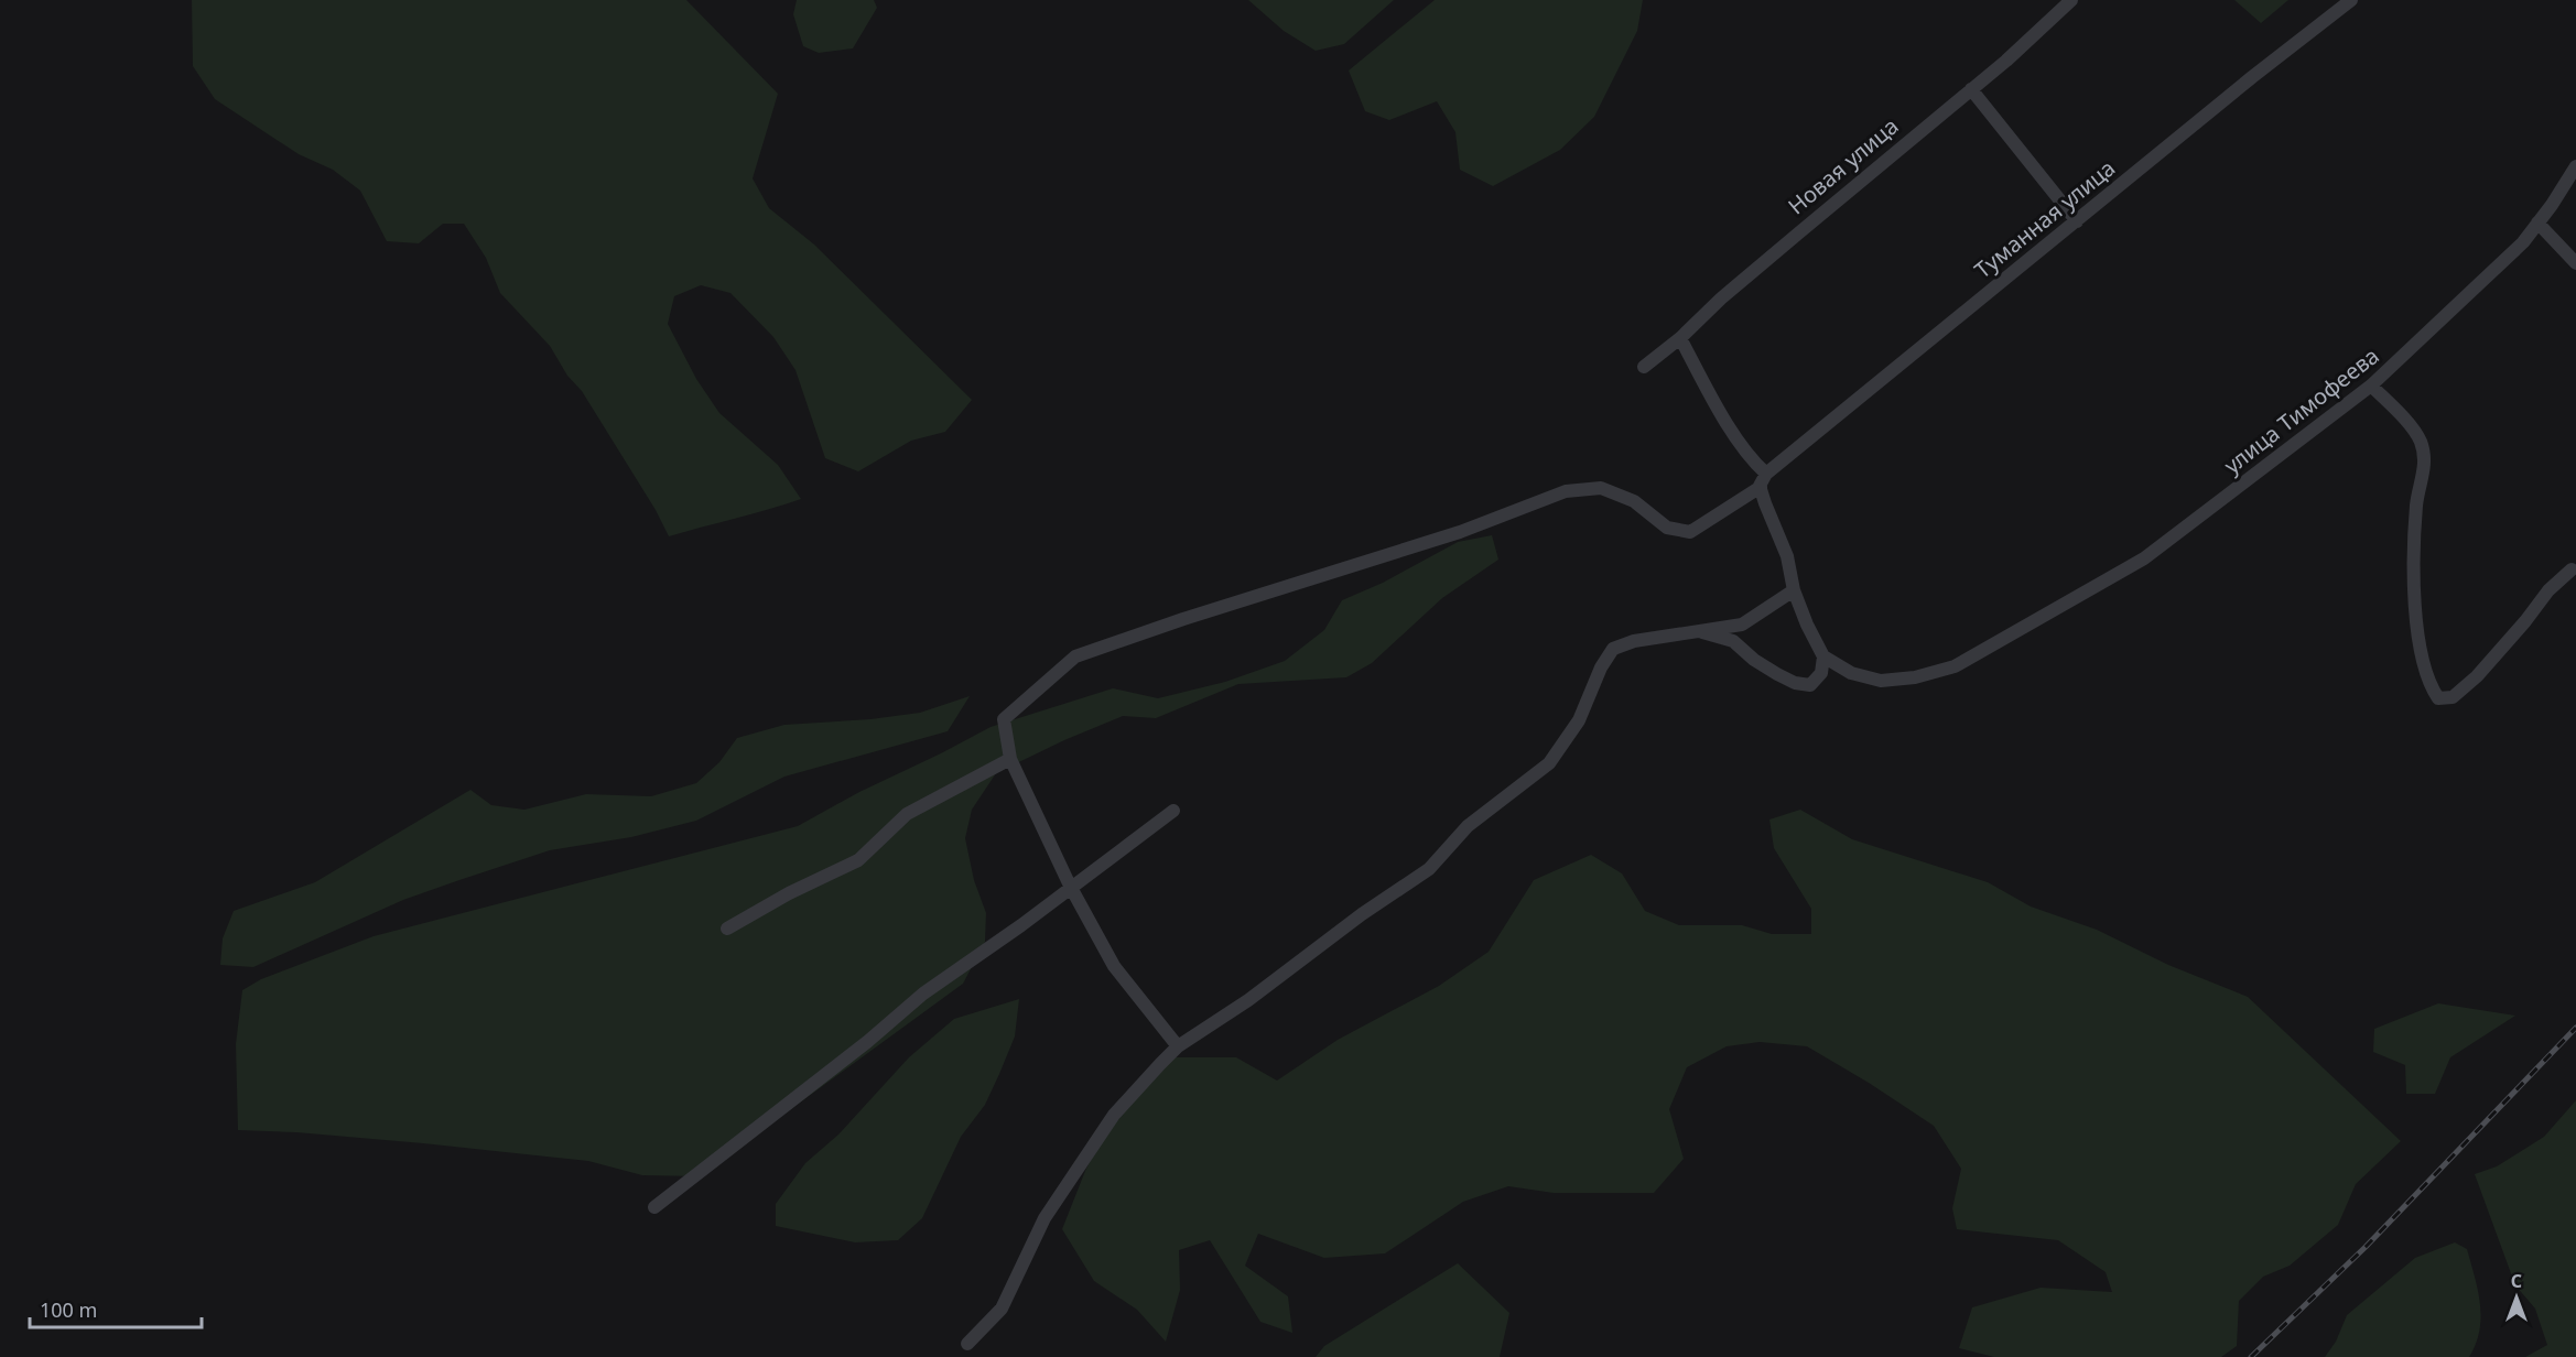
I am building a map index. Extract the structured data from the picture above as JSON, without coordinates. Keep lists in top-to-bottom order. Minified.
{"streets":{"street":["Новая улица","Туманная улица","улица Тимофеева"]},"scale_bar":"100 m","north":"top"}
